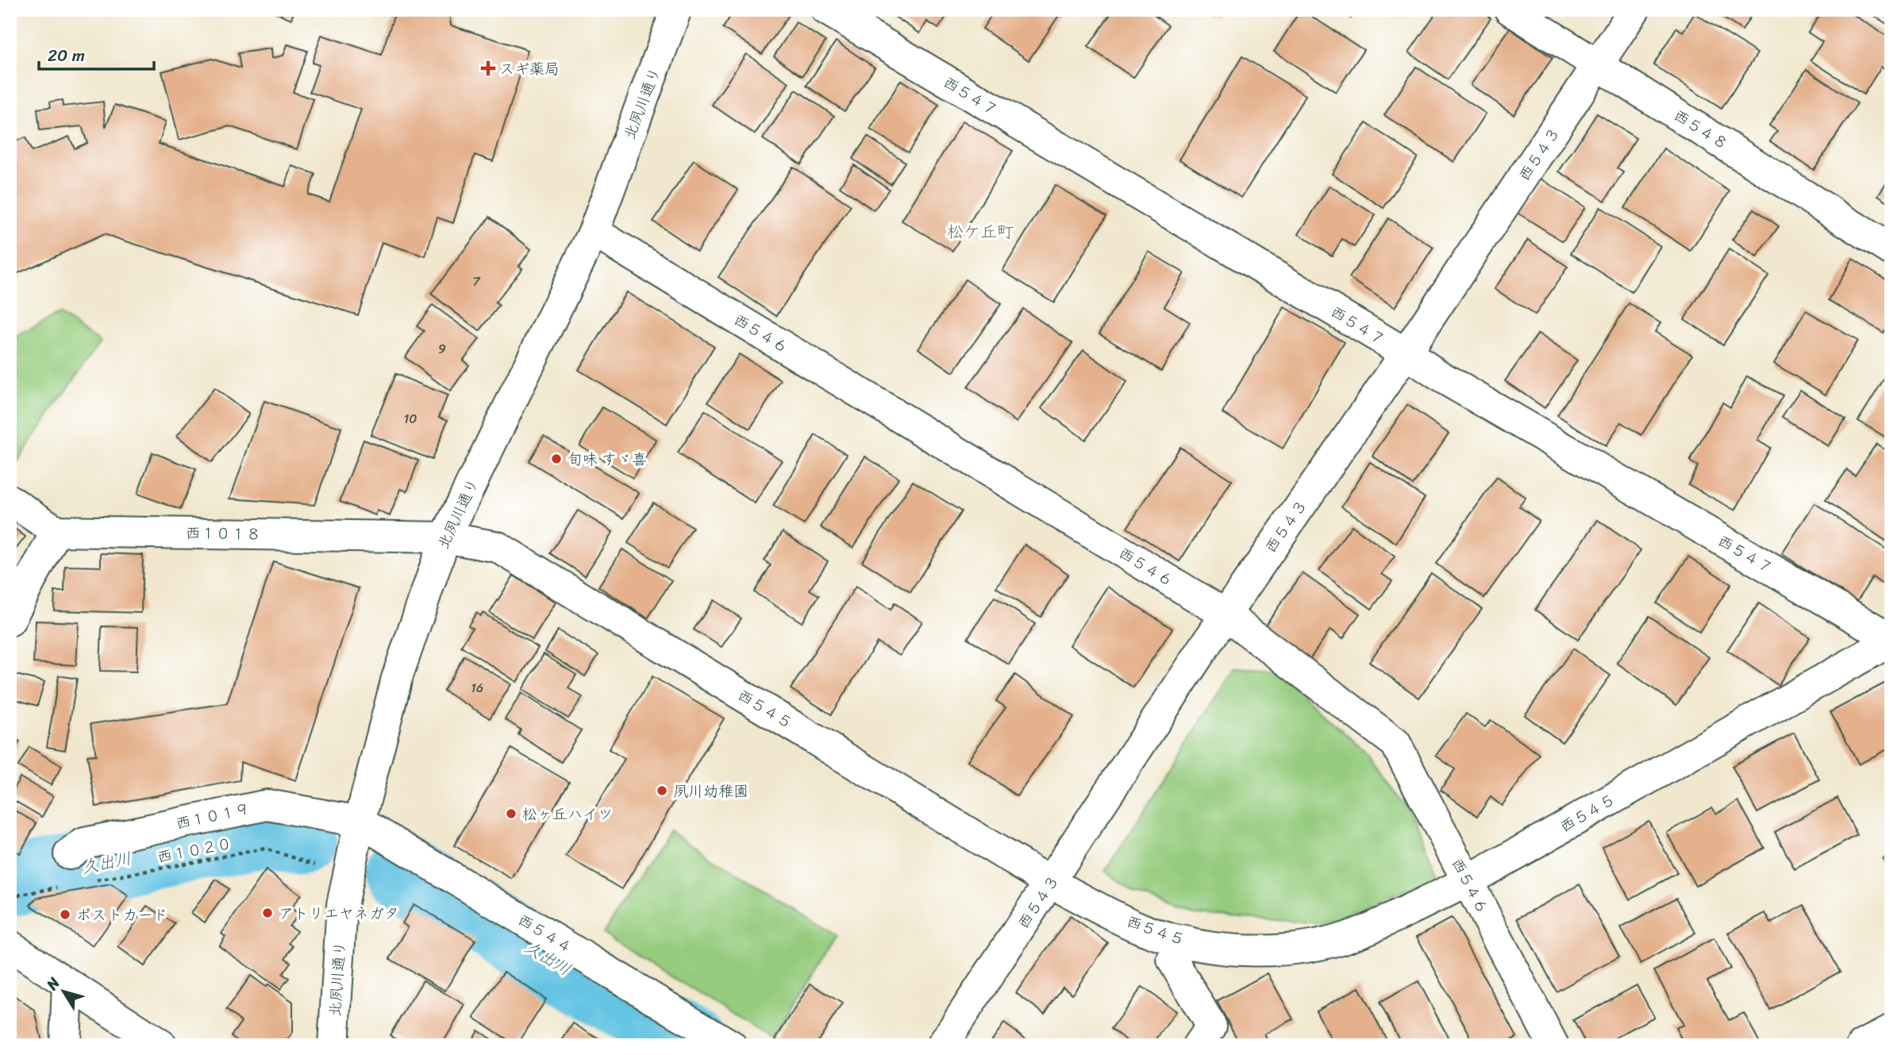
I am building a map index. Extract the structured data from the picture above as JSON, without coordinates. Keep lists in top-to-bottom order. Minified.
{"streets":{"street":["西５４７","北夙川通り","西５４８","西５４３","西５４６","西１０１８","西５４５","西１０１９","西５４４"],"path":["西１０２０"]},"crossings":[["西５４７","西５４３"],["西５４７","西５４５"],["北夙川通り","西５４６"],["北夙川通り","西１０１８"],["北夙川通り","西５４５"],["北夙川通り","西１０１９"],["北夙川通り","西５４４"],["西５４８","西５４３"],["西５４３","西５４６"],["西５４３","西５４５"],["西５４６","西５４５"],["西１０１８","西５４５"],["西１０１９","西５４４"]],"districts":["松ケ丘町"],"water":["久出川"],"places":{"health":["スギ薬局"],"other":["旬味 すゞ喜","夙川幼稚園","松ヶ丘ハイツ","アトリエヤネガタ","ポストカード"]},"house_numbers":["7","9","10","16"],"scale_bar":"20 m","north":"top left"}
